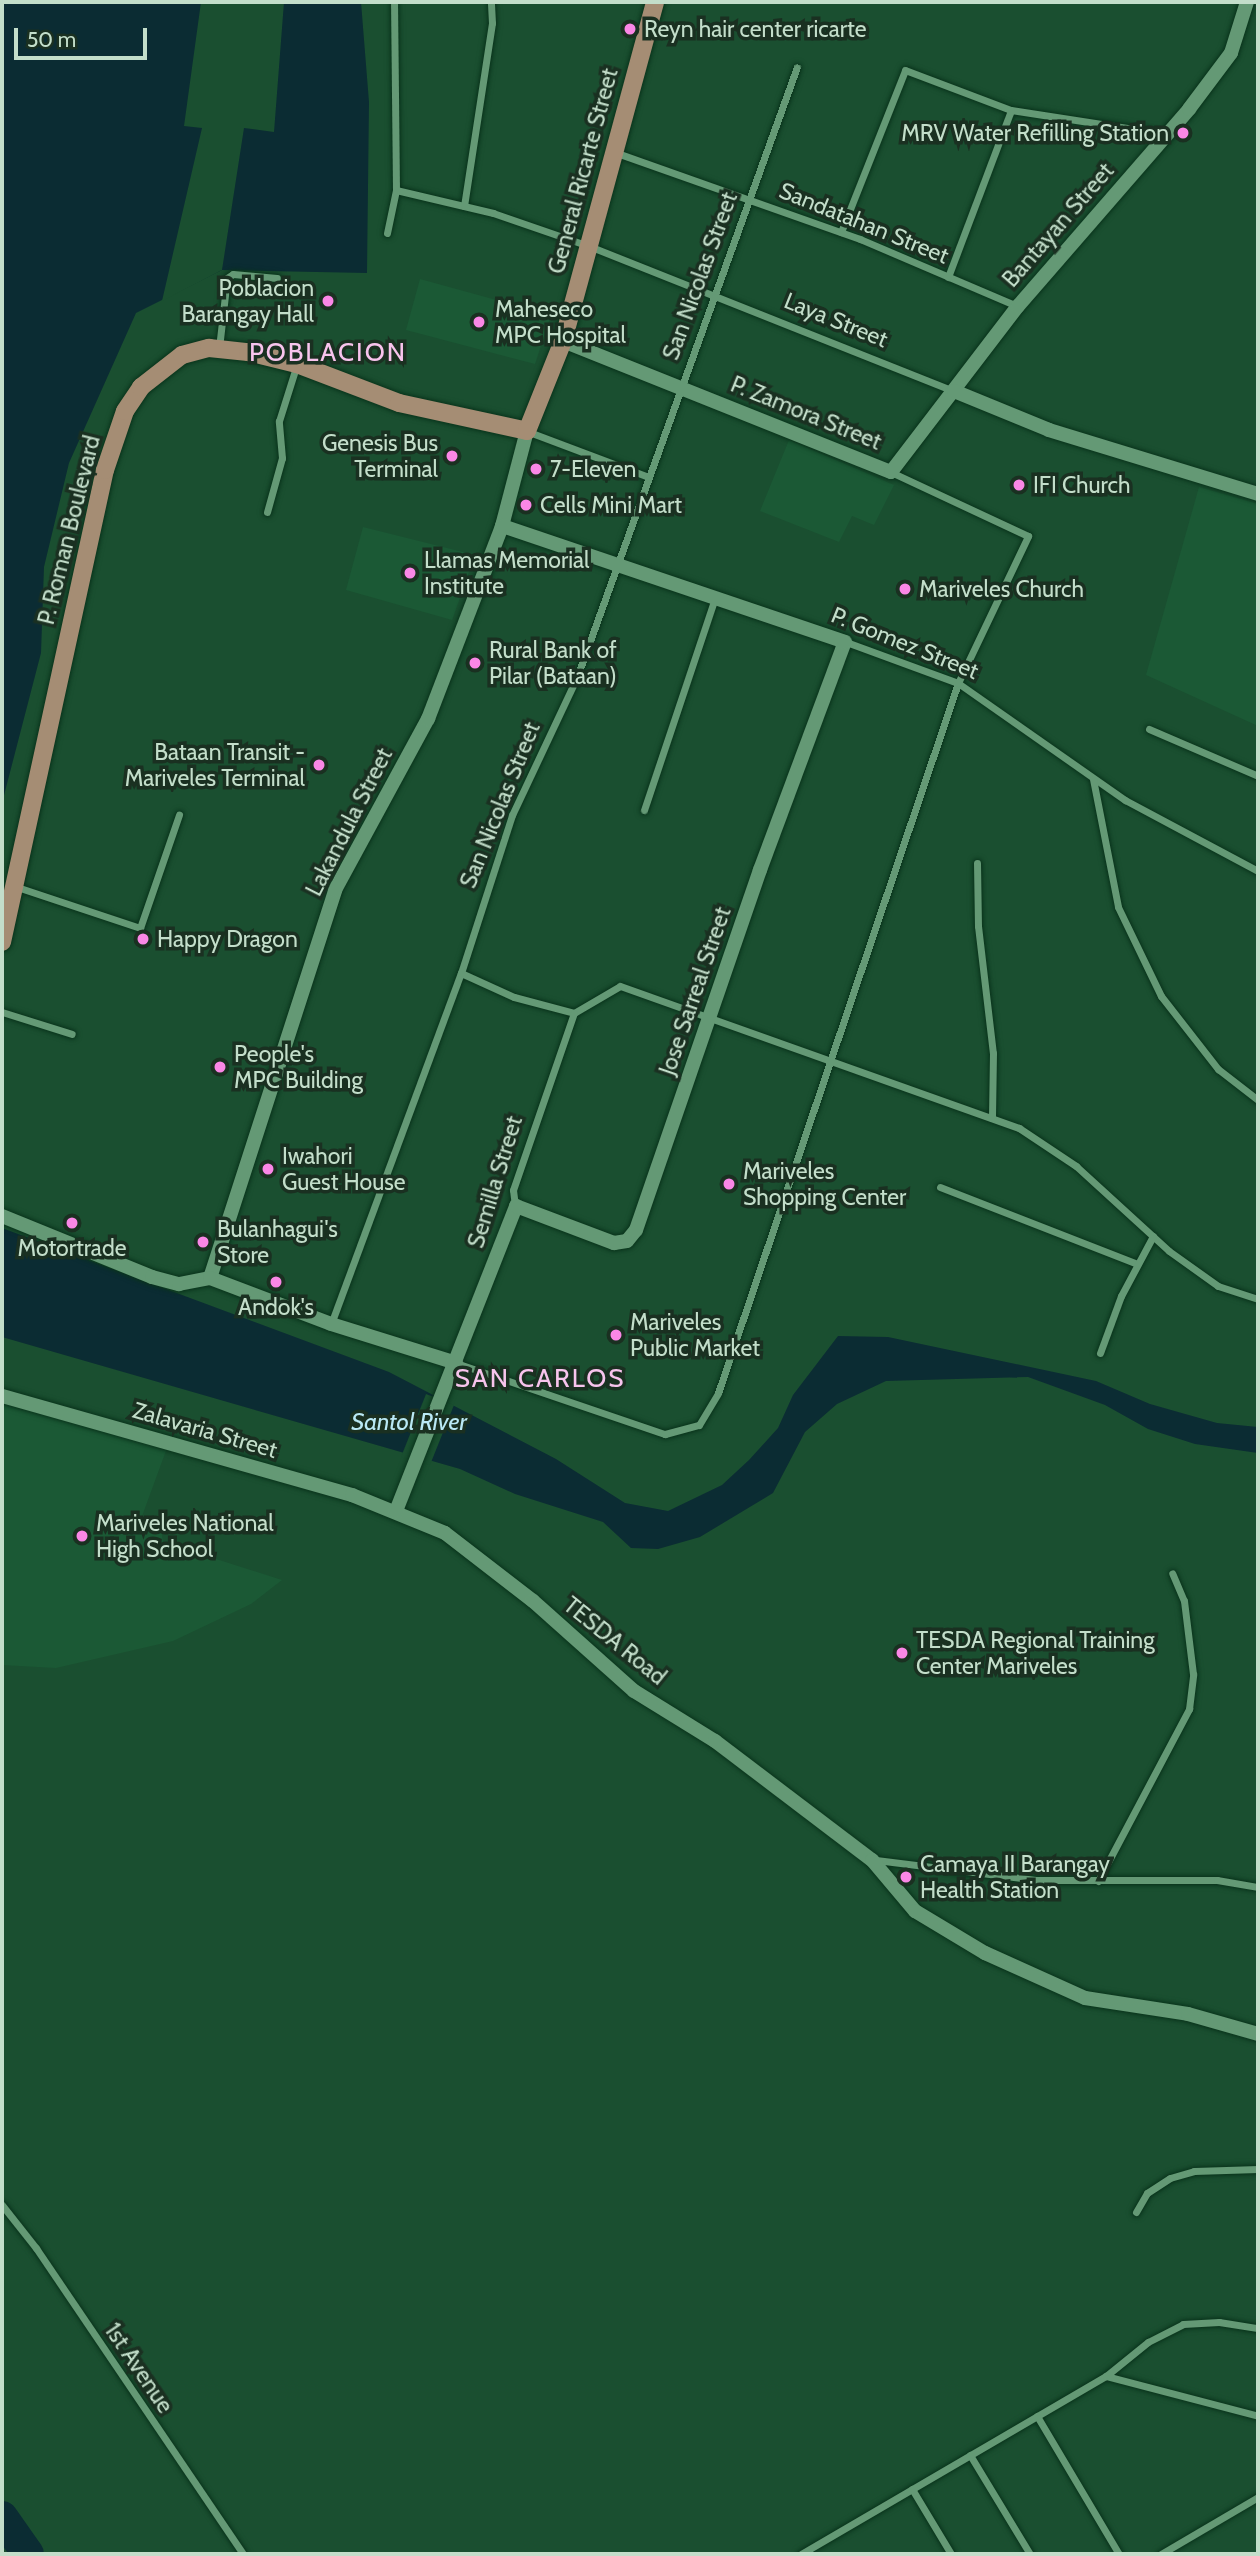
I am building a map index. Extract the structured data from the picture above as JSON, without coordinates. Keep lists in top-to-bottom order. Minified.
{"streets":{"main road":["General Ricarte Street","P. Roman Boulevard"],"street":["Sandatahan Street","Bantayan Street","San Nicolas Street","Laya Street","P. Zamora Street","P. Gomez Street","Lakandula Street","Jose Sarreal Street","Semilla Street","Zalavaria Street","TESDA Road","1st Avenue"]},"crossings":[["General Ricarte Street","Sandatahan Street"],["General Ricarte Street","Laya Street"],["General Ricarte Street","P. Zamora Street"],["General Ricarte Street","P. Roman Boulevard"],["General Ricarte Street","Lakandula Street"],["Sandatahan Street","Bantayan Street"],["Sandatahan Street","San Nicolas Street"],["Bantayan Street","Laya Street"],["Bantayan Street","P. Zamora Street"],["San Nicolas Street","Laya Street"],["San Nicolas Street","P. Zamora Street"],["San Nicolas Street","P. Gomez Street"],["P. Zamora Street","P. Gomez Street"],["P. Roman Boulevard","Lakandula Street"],["P. Gomez Street","Lakandula Street"],["P. Gomez Street","Jose Sarreal Street"],["Jose Sarreal Street","Semilla Street"],["Semilla Street","Zalavaria Street"],["Semilla Street","TESDA Road"],["Zalavaria Street","TESDA Road"]],"districts":["POBLACION","SAN CARLOS"],"water":["Santol River"],"places":["Reyn hair center ricarte","MRV Water Refilling Station","Poblacion Barangay Hall","Maheseco MPC Hospital","Genesis Bus Terminal","7-Eleven","IFI Church","Cells Mini Mart","Llamas Memorial Institute","Mariveles Church","Rural Bank of Pilar (Bataan)","Bataan Transit - Mariveles Terminal","Happy Dragon","People's MPC Building","Iwahori Guest House","Mariveles Shopping Center","Motortrade","Bulanhagui's Store","Andok's","Mariveles Public Market","Mariveles National High School","TESDA Regional Training Center Mariveles","Camaya II Barangay Health Station"],"scale_bar":"50 m"}
